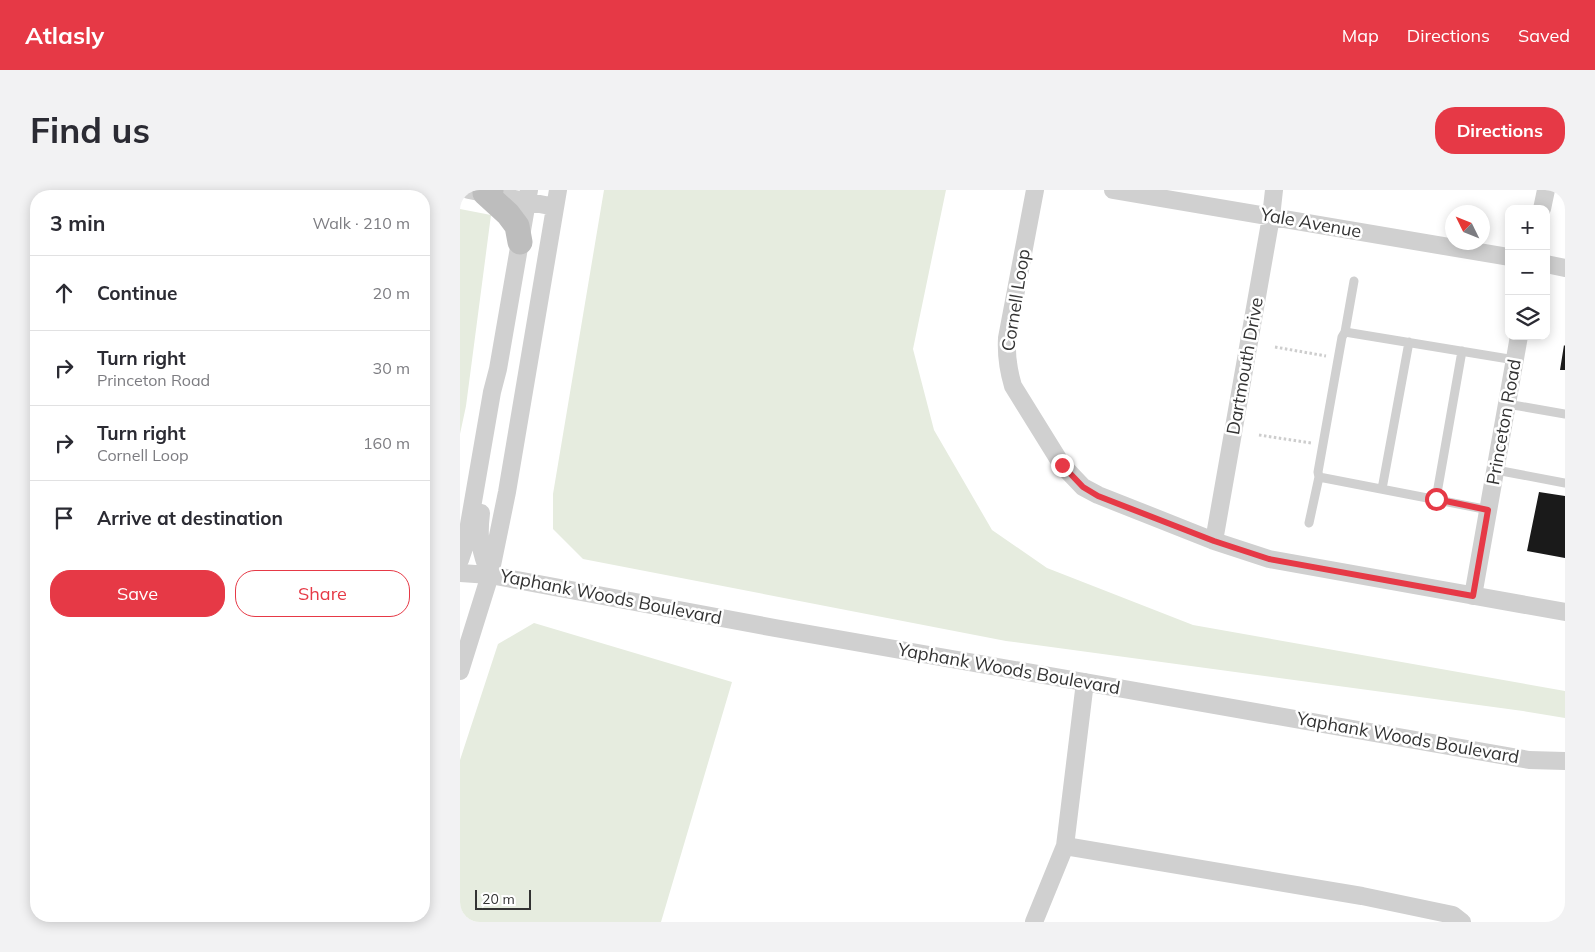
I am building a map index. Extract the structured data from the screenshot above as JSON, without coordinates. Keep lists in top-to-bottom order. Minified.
{"streets":{"street":["Yale Avenue","Cornell Loop","Dartmouth Drive","Princeton Road","Yaphank Woods Boulevard"]},"crossings":[["Yale Avenue","Dartmouth Drive"],["Cornell Loop","Dartmouth Drive"],["Cornell Loop","Princeton Road"]],"scale_bar":"20 m","north":"top left","page":{"header":"Atlasly","nav":["Map","Directions","Saved"],"buttons":["Directions",["Save","Share"]],"title":"Find us","heading":["3 min","Walk · 210 m"],"map_buttons":["+","−"],"list":[["Continue","20 m"],["Turn right","Princeton Road","30 m"],["Turn right","Cornell Loop","160 m"],"Arrive at destination"],"scale":"20 m"}}
